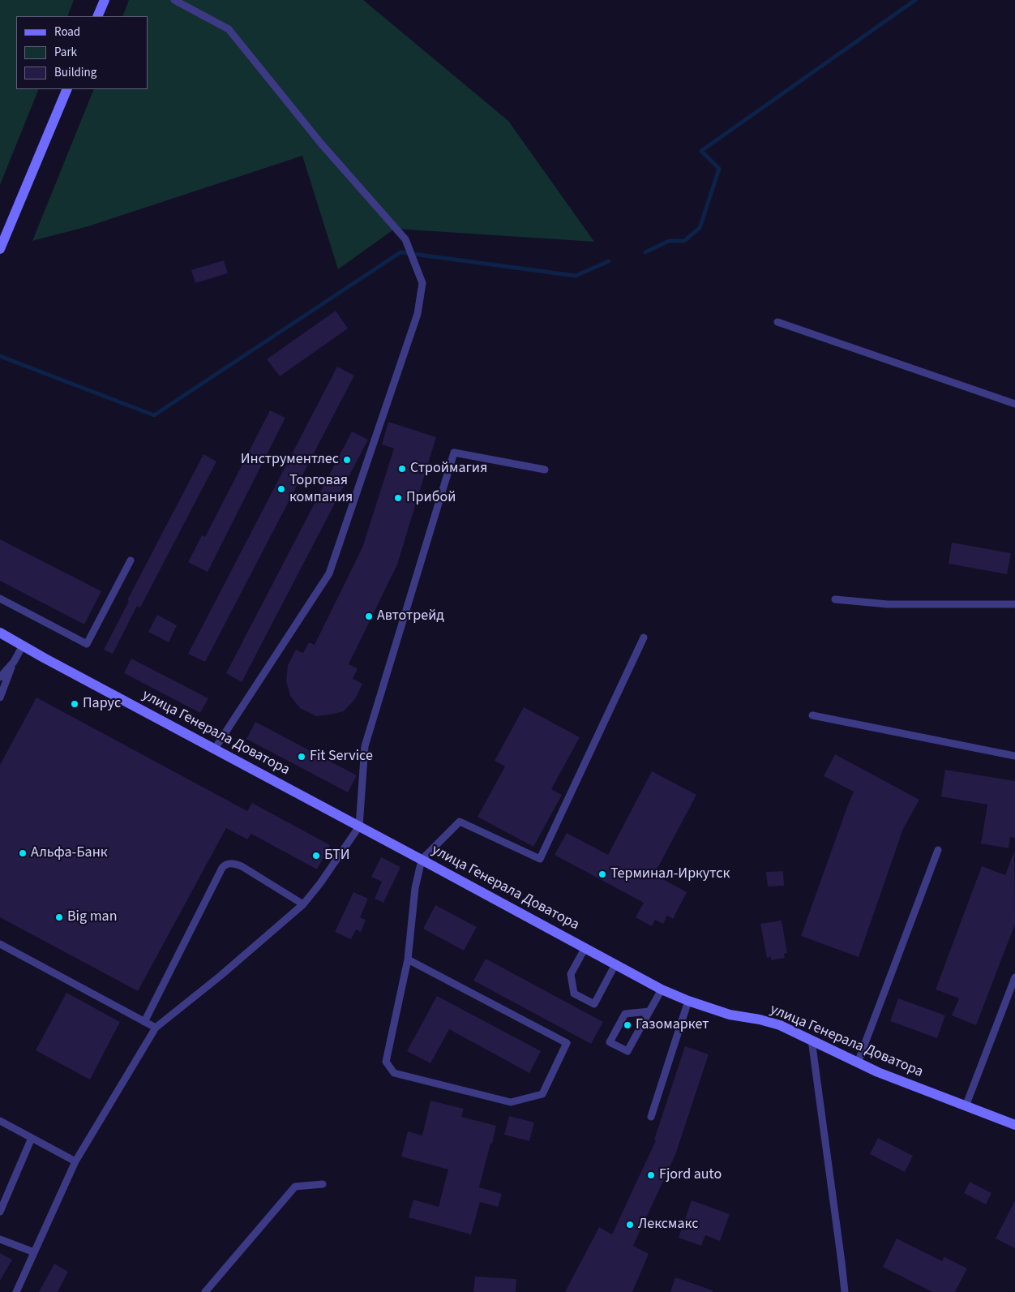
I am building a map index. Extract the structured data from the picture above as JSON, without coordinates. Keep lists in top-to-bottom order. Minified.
{"streets":{"street":["улица Генерала Доватора"]},"places":["Инструментлес","Строймагия","Торговая компания","Прибой","Автотрейд","Парус","Fit Service","Альфа-Банк","БТИ","Терминал-Иркутск","Big man","Газомаркет","Fjord auto","Лексмакс"],"legend":["Road","Park","Building"]}
